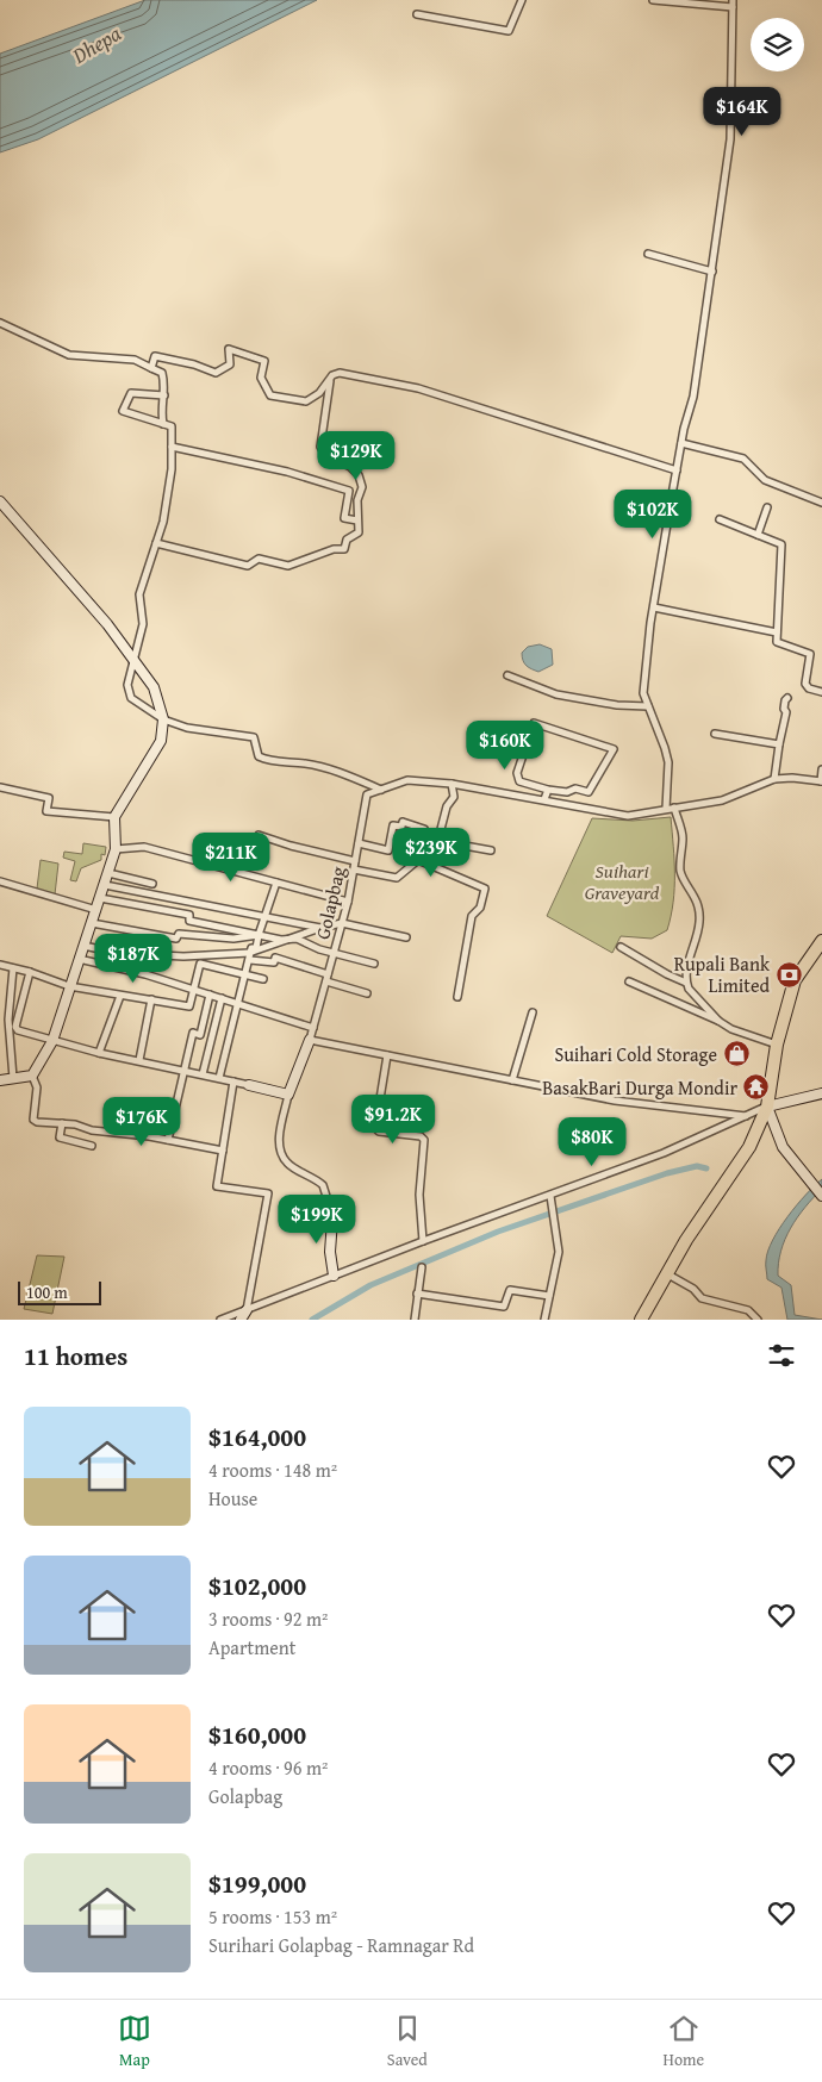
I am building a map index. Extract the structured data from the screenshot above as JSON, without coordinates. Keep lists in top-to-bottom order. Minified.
{"streets":{"street":["Golapbag"]},"water":["Dhepa"],"parks":["Suihari Graveyard"],"places":{"bank":["Rupali Bank Limited"],"shop":["Suihari Cold Storage"],"temple":["BasakBari Durga Mondir"]},"scale_bar":"100 m","page":{"price":["$164K","$129K","$102K","$160K","$239K","$211K","$187K","$91.2K","$176K","$80K","$199K"],"scale":"100 m","heading":"11 homes","list":[{"name":"$164,000","note":"4 rooms · 148 m² · House"},{"name":"$102,000","note":"3 rooms · 92 m² · Apartment"},{"name":"$160,000","note":"4 rooms · 96 m² · Golapbag"},{"name":"$199,000","note":"5 rooms · 153 m² · Surihari Golapbag - Ramnagar Rd"}],"tabs":["Map","Saved","Home"]}}
